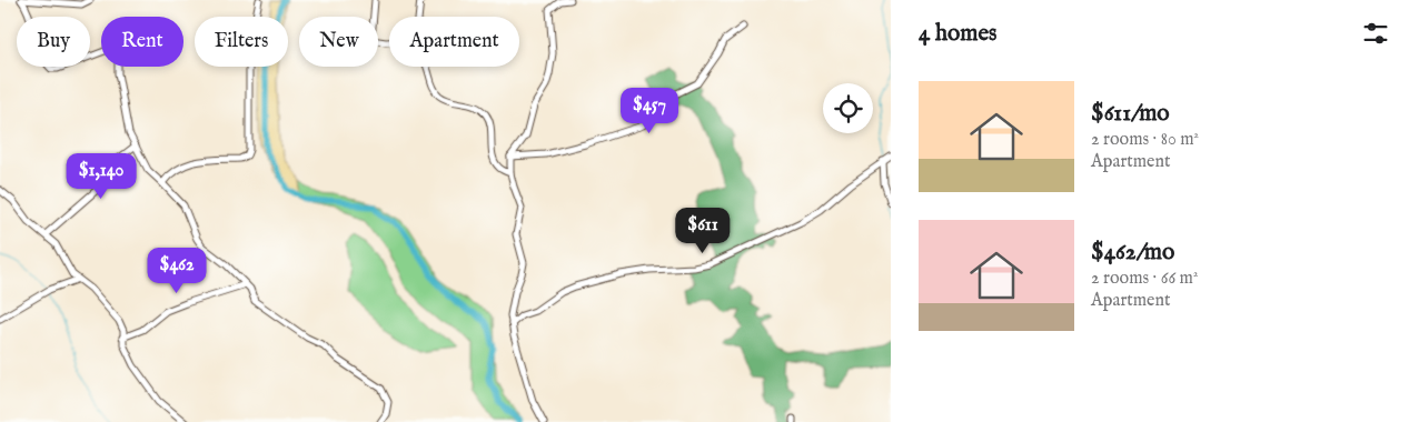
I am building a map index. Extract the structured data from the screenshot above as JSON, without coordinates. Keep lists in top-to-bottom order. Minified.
{"page":{"heading":"4 homes","chip":["Buy","Rent","Filters","New","Apartment"],"list":[{"name":"$611/mo","note":"2 rooms · 80 m² · Apartment"},{"name":"$462/mo","note":"2 rooms · 66 m² · Apartment"}],"price":["$457","$1,140","$611","$462"]}}
